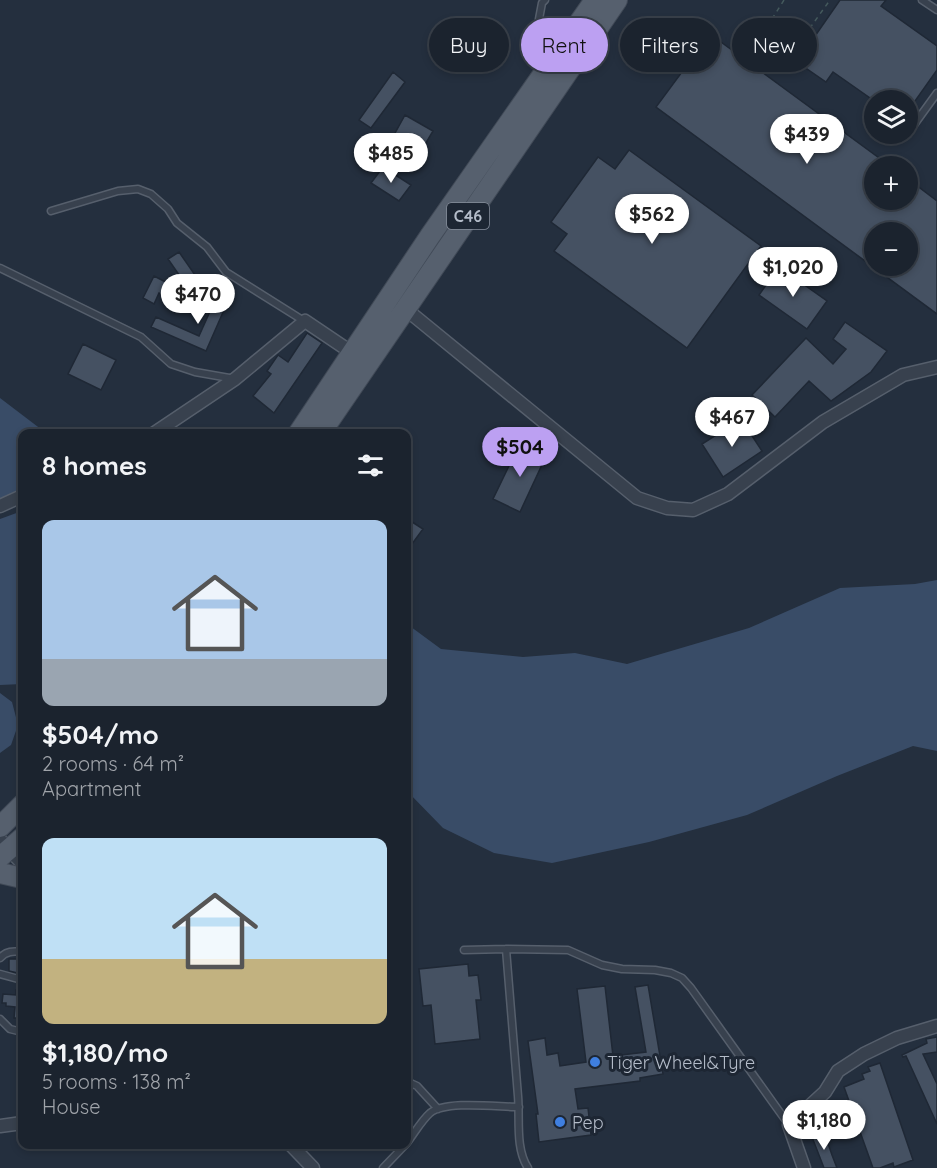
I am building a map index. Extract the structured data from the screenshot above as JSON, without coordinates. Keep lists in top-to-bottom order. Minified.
{"streets":{"main road":["C46"]},"places":["Tiger Wheel&Tyre","Pep"],"page":{"chip":["Buy","Rent","Filters","New"],"map_buttons":["+","−"],"price":["$439","$485","$562","$1,020","$470","$467","$504","$1,180"],"heading":"8 homes","list":[{"name":"$504/mo","note":"2 rooms · 64 m² · Apartment"},{"name":"$1,180/mo","note":"5 rooms · 138 m² · House"}]}}
